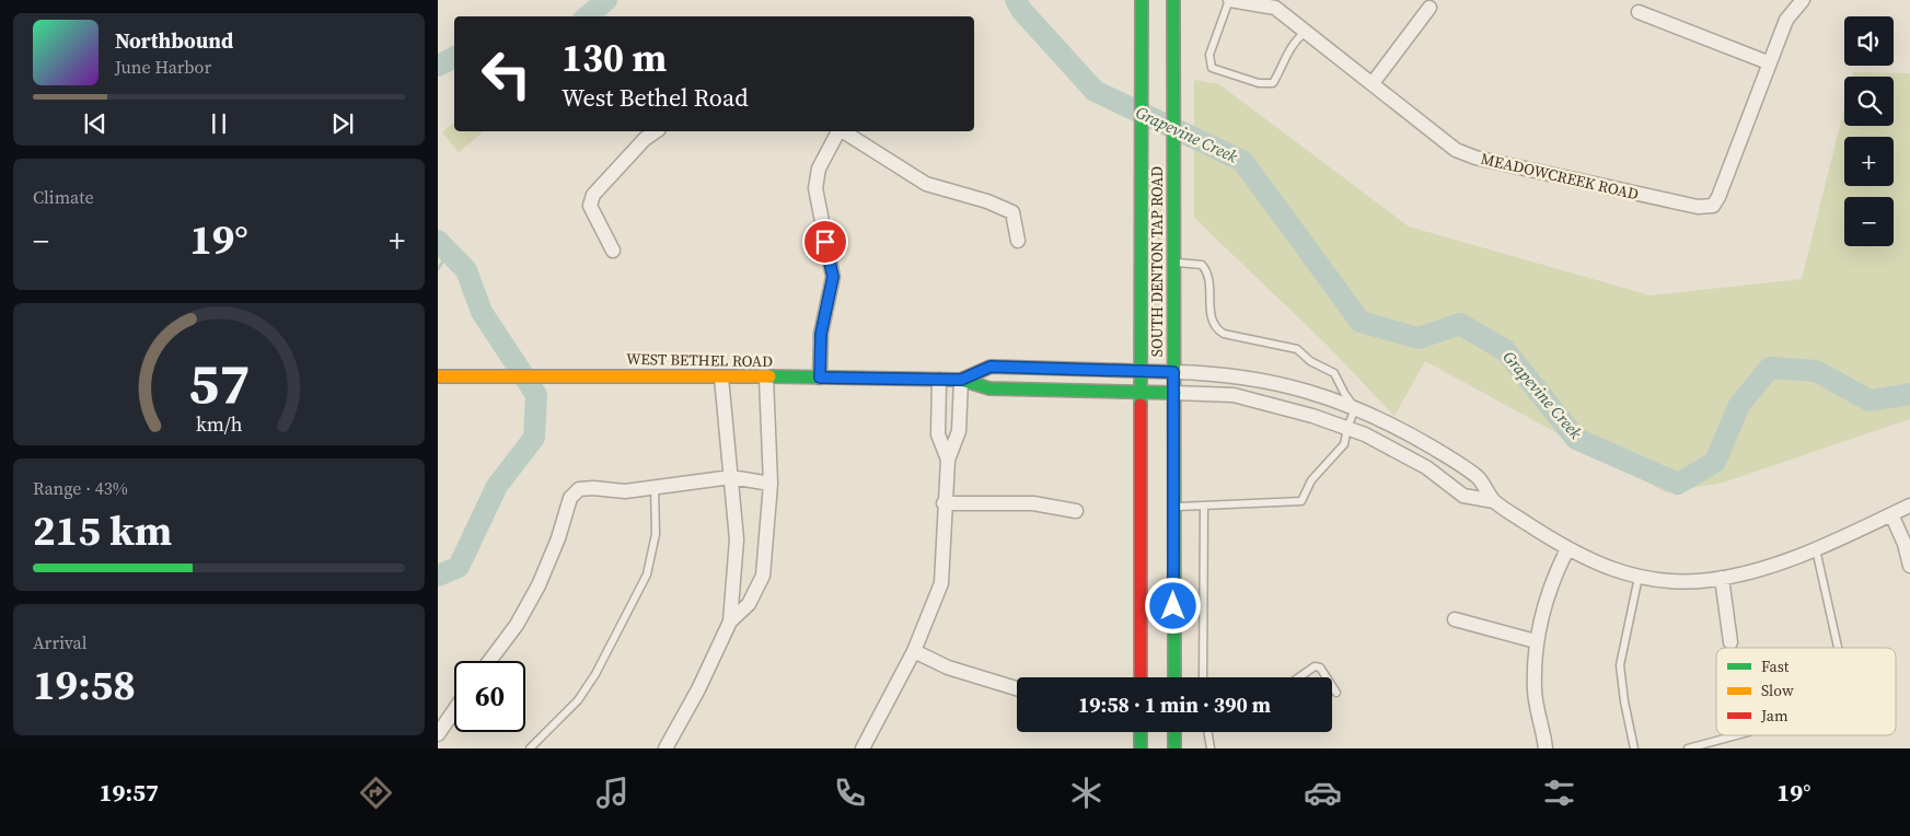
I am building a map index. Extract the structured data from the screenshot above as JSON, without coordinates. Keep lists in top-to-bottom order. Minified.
{"streets":{"main road":["SOUTH DENTON TAP ROAD","WEST BETHEL ROAD"],"street":["MEADOWCREEK ROAD"]},"crossings":[["SOUTH DENTON TAP ROAD","WEST BETHEL ROAD"]],"water":["Grapevine Creek"],"legend":["Fast","Slow","Jam"],"page":{"map_buttons":["+","−"],"turn":["130 m","West Bethel Road"],"song":["Northbound","June Harbor"],"tile":["Climate",["Range · 43%","215 km"],["Arrival","19:58"]],"heat":["−","19°","+"],"limit":"60","trip":"19:58 · 1 min · 390 m","tabs":["19:57","19°"],"gauge":["57","km/h"]}}
